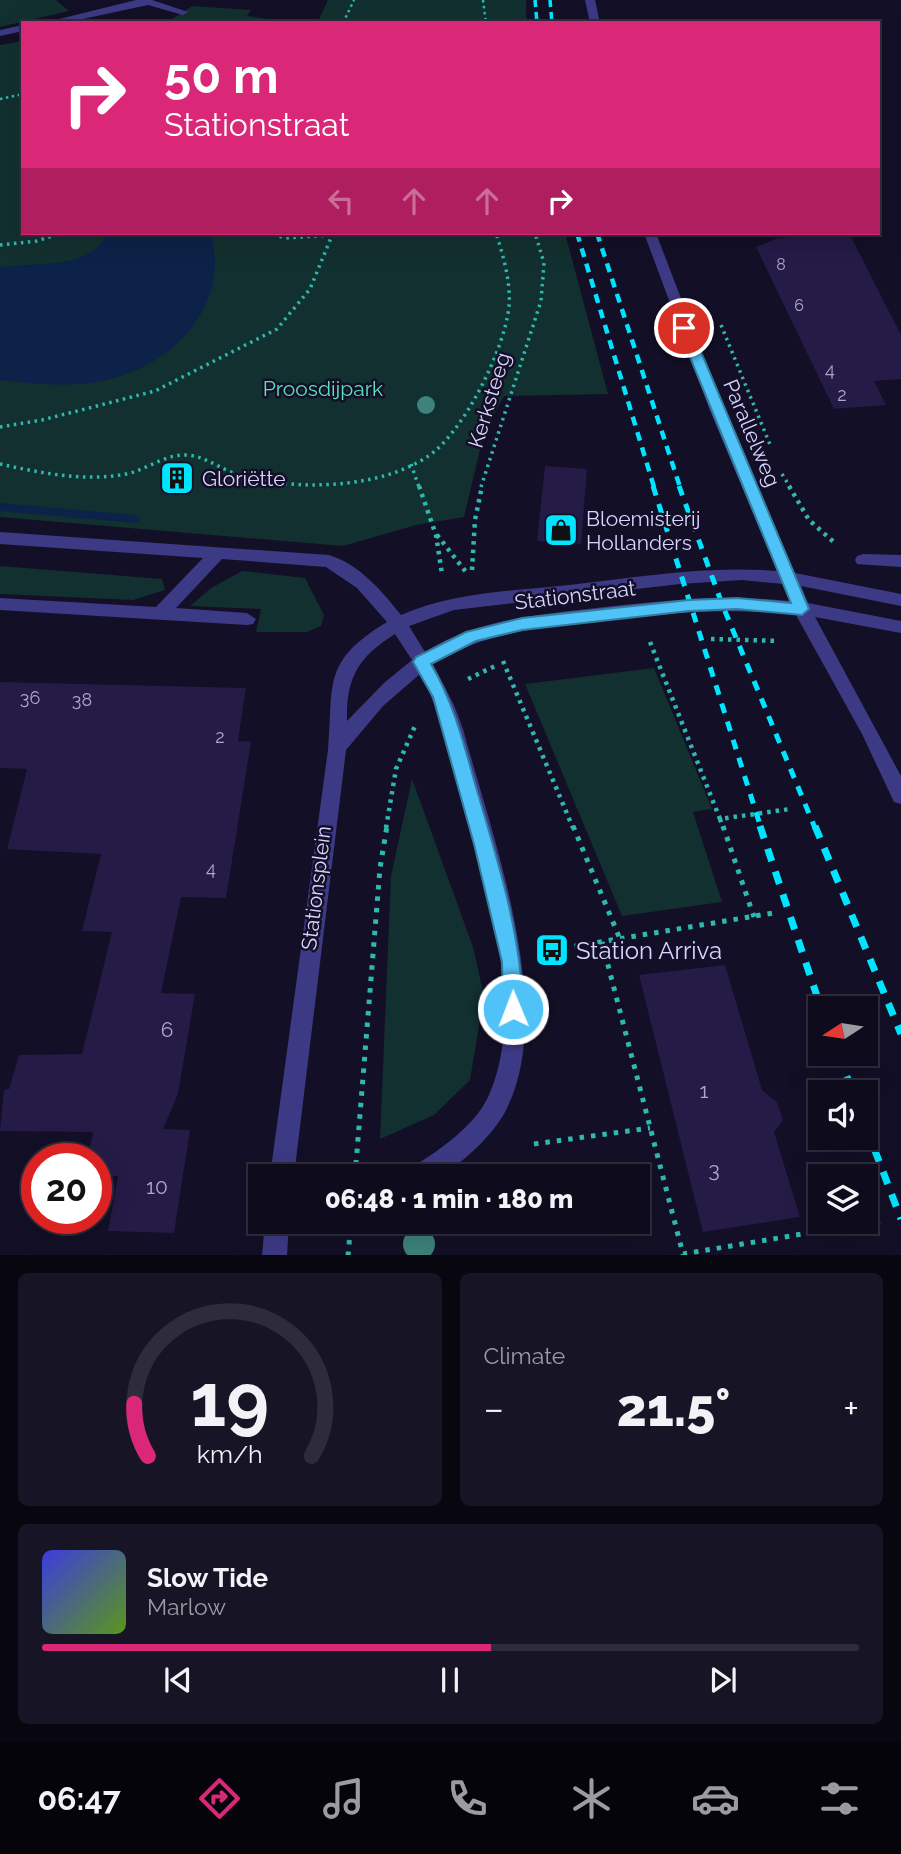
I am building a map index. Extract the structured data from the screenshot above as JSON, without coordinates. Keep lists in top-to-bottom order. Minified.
{"streets":{"street":["Parallelweg","Stationstraat","Stationsplein"],"path":["Kerksteeg"]},"crossings":[["Parallelweg","Stationstraat"],["Parallelweg","Stationsplein"],["Stationstraat","Stationsplein"]],"parks":["Proosdijpark"],"places":{"building":["Gloriëtte"],"shop":["Bloemisterij Hollanders"],"bus stop":["Station Arriva"]},"house_numbers":["8","6","4","2","36","38","2","4","6","1","3","10"],"north":"left","page":{"turn":["50 m","Stationstraat"],"limit":"20","trip":"06:48 · 1 min · 180 m","tile":"Climate","heat":["−","21.5°","+"],"song":["Slow Tide","Marlow"],"tabs":"06:47","gauge":["19","km/h"]}}
